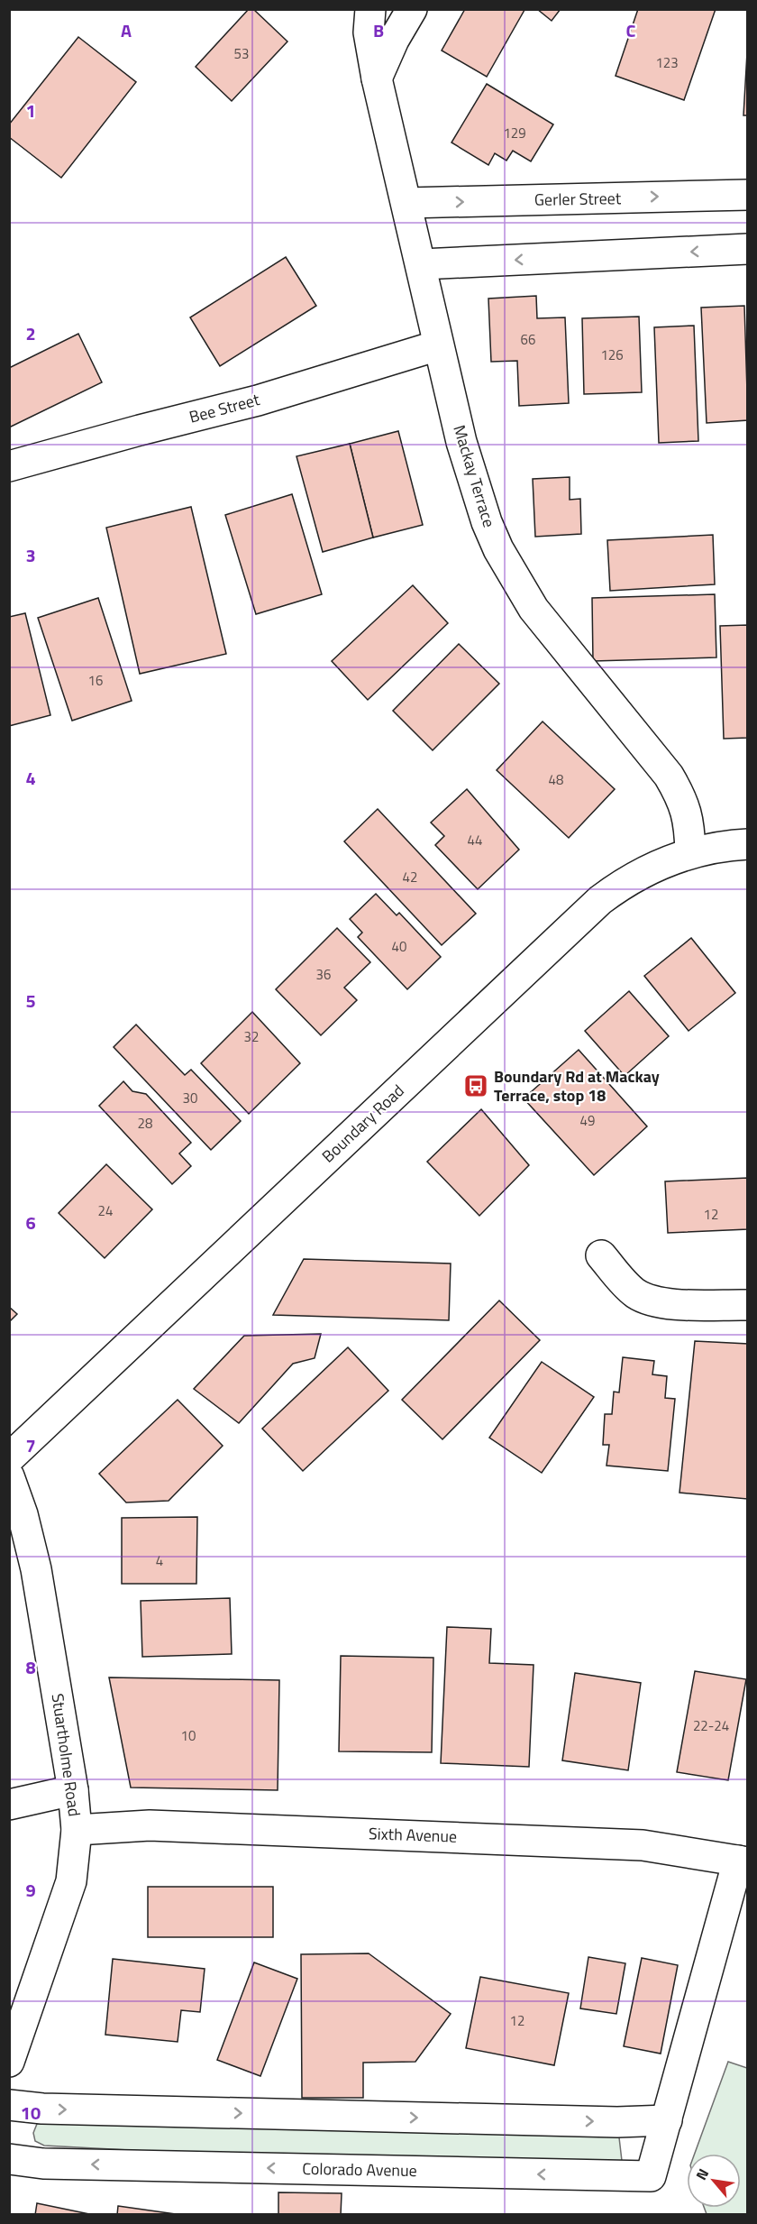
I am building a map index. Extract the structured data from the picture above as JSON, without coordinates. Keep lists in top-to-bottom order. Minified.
{"streets":{"street":["Gerler Street","Bee Street","Mackay Terrace","Boundary Road","Stuartholme Road","Sixth Avenue","Colorado Avenue"]},"crossings":[["Gerler Street","Mackay Terrace"],["Bee Street","Mackay Terrace"],["Mackay Terrace","Boundary Road"],["Stuartholme Road","Sixth Avenue"],["Sixth Avenue","Colorado Avenue"]],"places":{"bus stop":["Boundary Rd at Mackay Terrace, stop 18"]},"house_numbers":["53","123","129","66","126","16","48","44","42","40","36","32","30","49","28","24","12","4","22-24","10","12"],"north":"top left","grid":{"columns":["A","B","C"],"rows":["1","2","3","4","5","6","7","8","9","10"]}}
